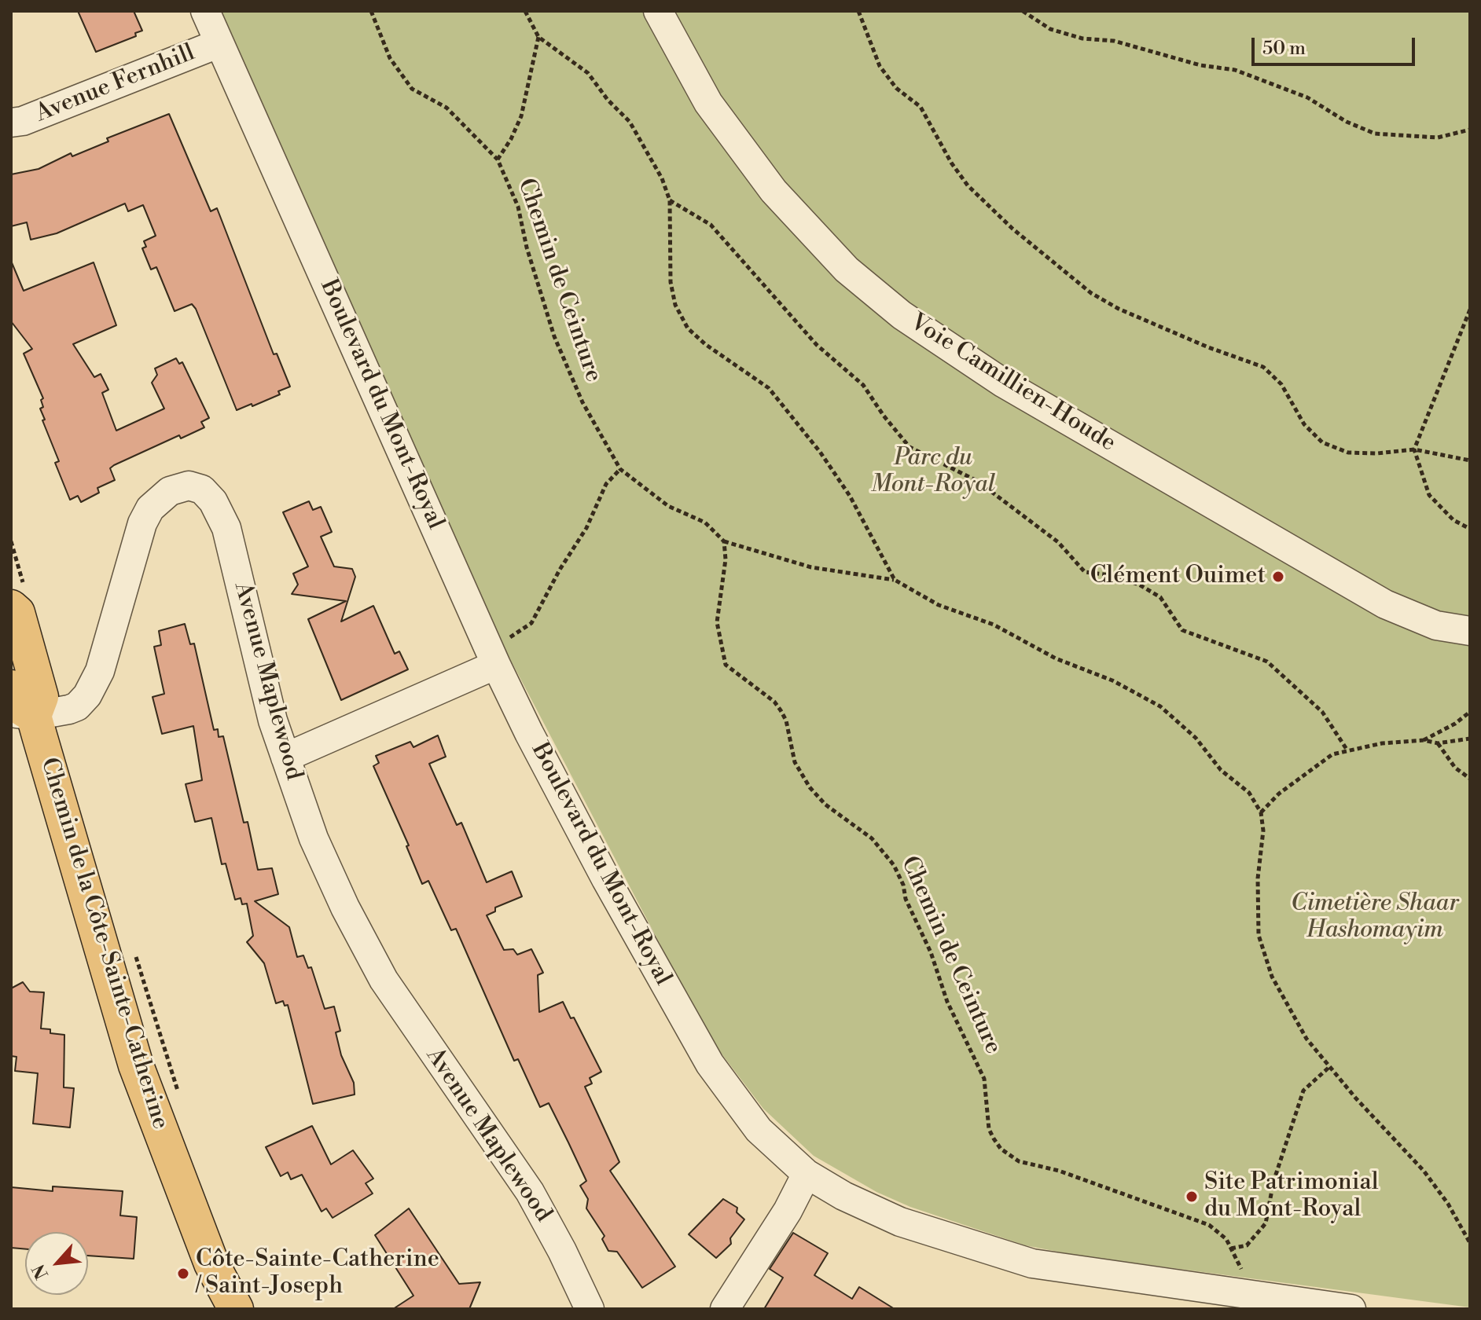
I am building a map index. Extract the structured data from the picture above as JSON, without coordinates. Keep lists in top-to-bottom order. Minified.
{"streets":{"main road":["Chemin de la Côte-Sainte-Catherine"],"street":["Avenue Fernhill","Voie Camillien-Houde","Boulevard du Mont-Royal","Avenue Maplewood"],"path":["Chemin de Ceinture"]},"crossings":[["Avenue Fernhill","Boulevard du Mont-Royal"],["Avenue Maplewood","Chemin de la Côte-Sainte-Catherine"]],"parks":["Parc du Mont-Royal","Cimetière Shaar Hashomayim"],"places":["Clément Ouimet","Site Patrimonial du Mont-Royal","Côte-Sainte-Catherine / Saint-Joseph"],"scale_bar":"50 m","north":"bottom left"}
